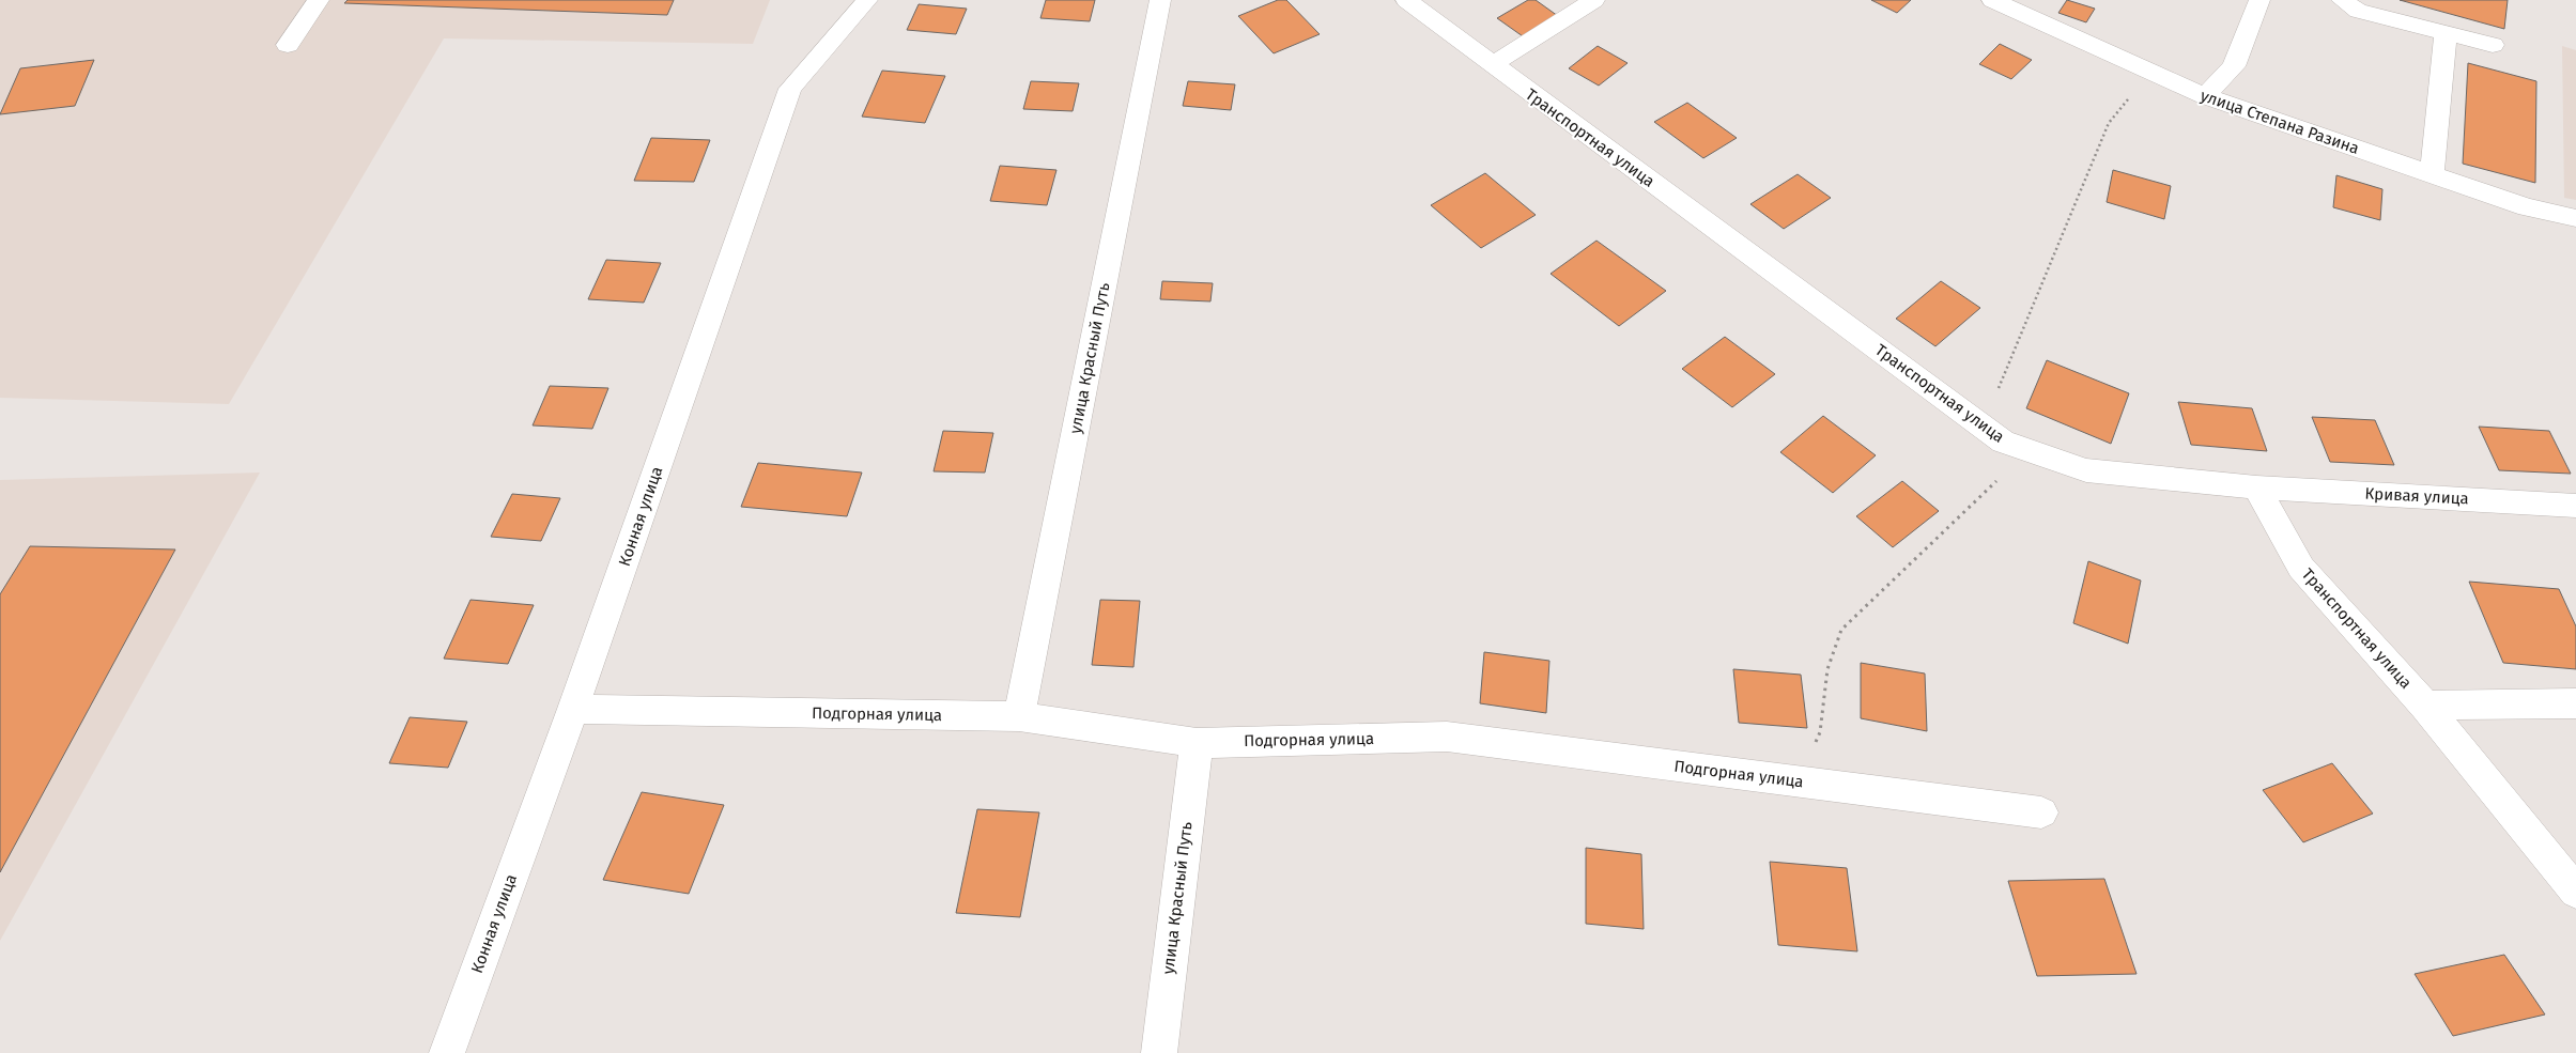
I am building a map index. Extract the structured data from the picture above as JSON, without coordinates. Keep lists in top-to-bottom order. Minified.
{"streets":{"street":["улица Степана Разина","Транспортная улица","улица Красный Путь","Кривая улица","Конная улица","Подгорная улица"]},"crossings":[["Транспортная улица","Кривая улица"],["улица Красный Путь","Подгорная улица"],["Конная улица","Подгорная улица"]]}
